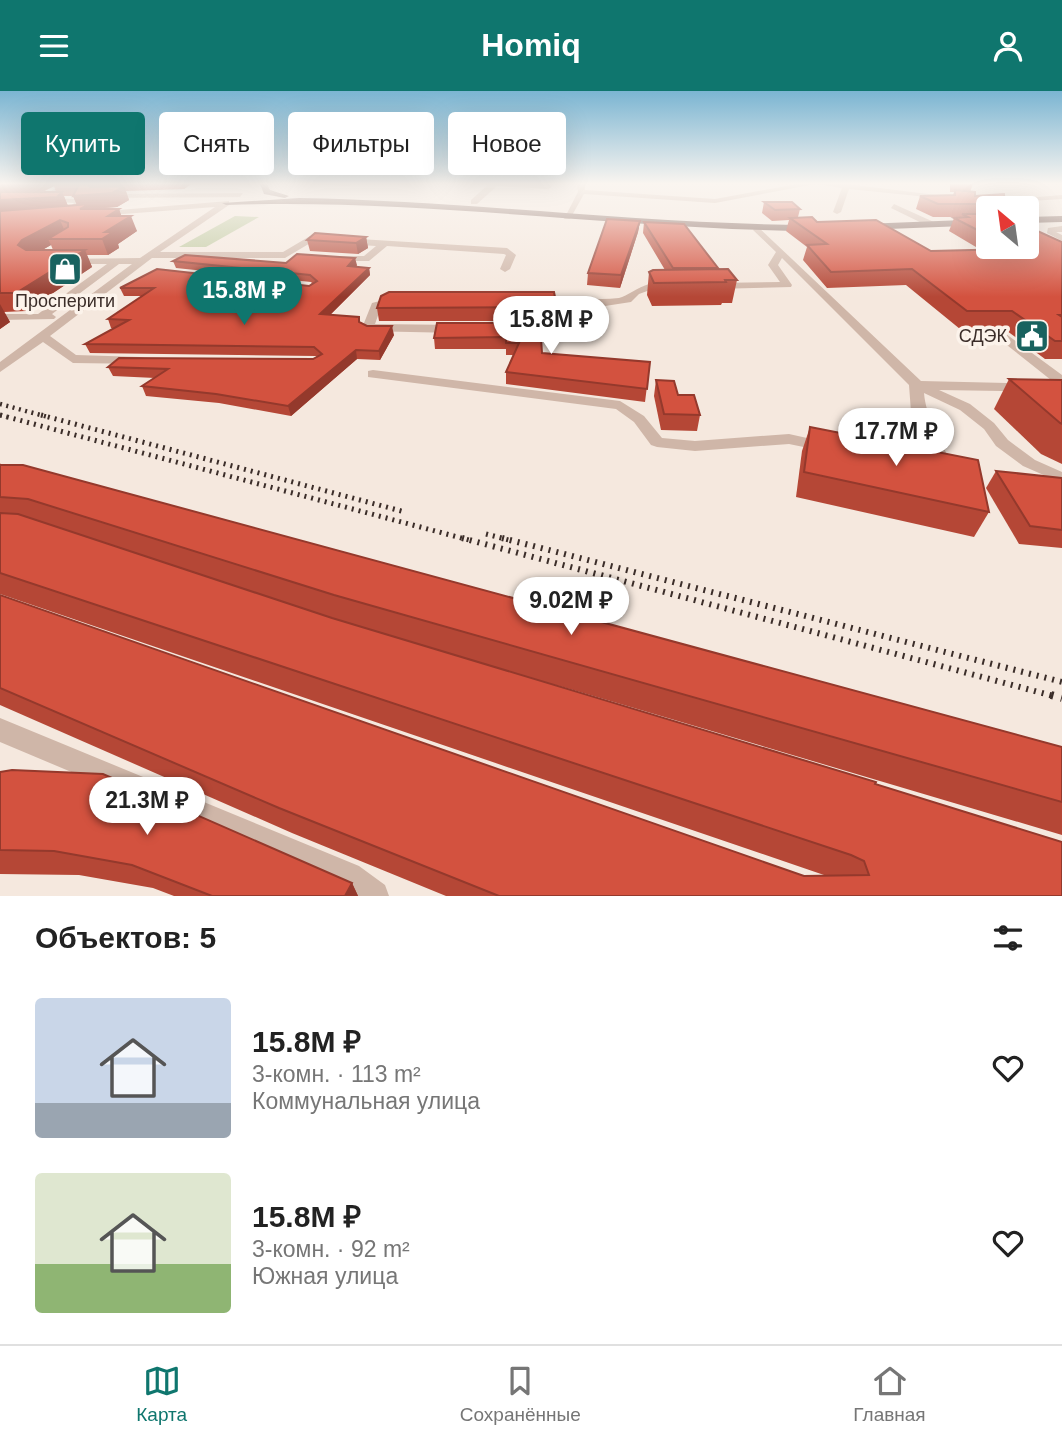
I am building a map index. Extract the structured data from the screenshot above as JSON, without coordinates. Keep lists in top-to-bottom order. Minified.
{"places":{"shop":["Просперити"],"public building":["СДЭК"]},"north":"top left","page":{"header":"Homiq","chip":["Купить","Снять","Фильтры","Новое"],"price":["15.8M ₽","15.8M ₽","17.7M ₽","9.02M ₽","21.3M ₽"],"heading":"Объектов: 5","list":[{"name":"15.8M ₽","note":"3-комн. · 113 m² · Коммунальная улица"},{"name":"15.8M ₽","note":"3-комн. · 92 m² · Южная улица"}],"tabs":["Карта","Сохранённые","Главная"]}}
